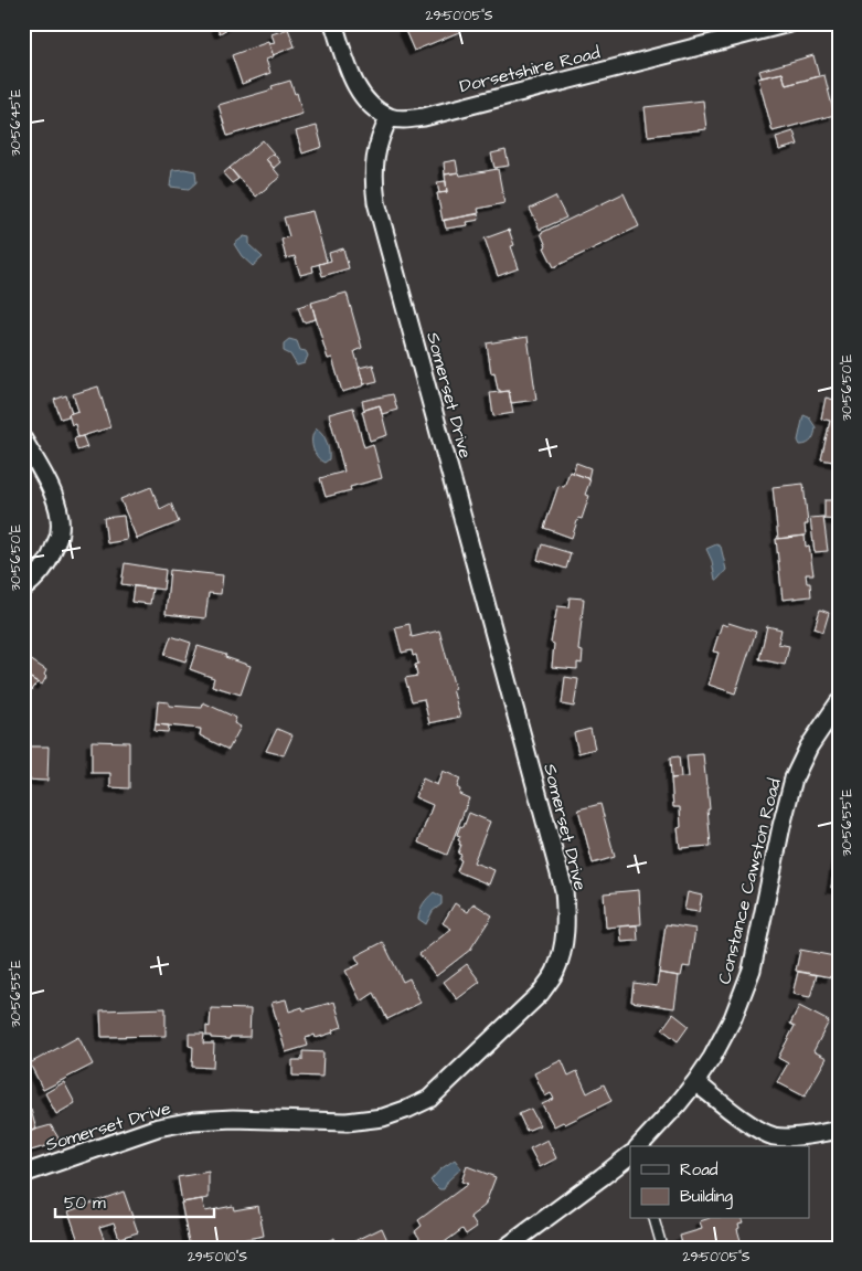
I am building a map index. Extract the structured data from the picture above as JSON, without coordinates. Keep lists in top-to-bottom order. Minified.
{"streets":{"street":["Dorsetshire Road","Somerset Drive","Constance Cawston Road"]},"crossings":[["Dorsetshire Road","Somerset Drive"]],"legend":["Road","Building"],"scale_bar":"50 m","coordinates":["29°50'05\"S","30°56'45\"E","30°56'50\"E","30°56'55\"E","29°50'10\"S"]}
